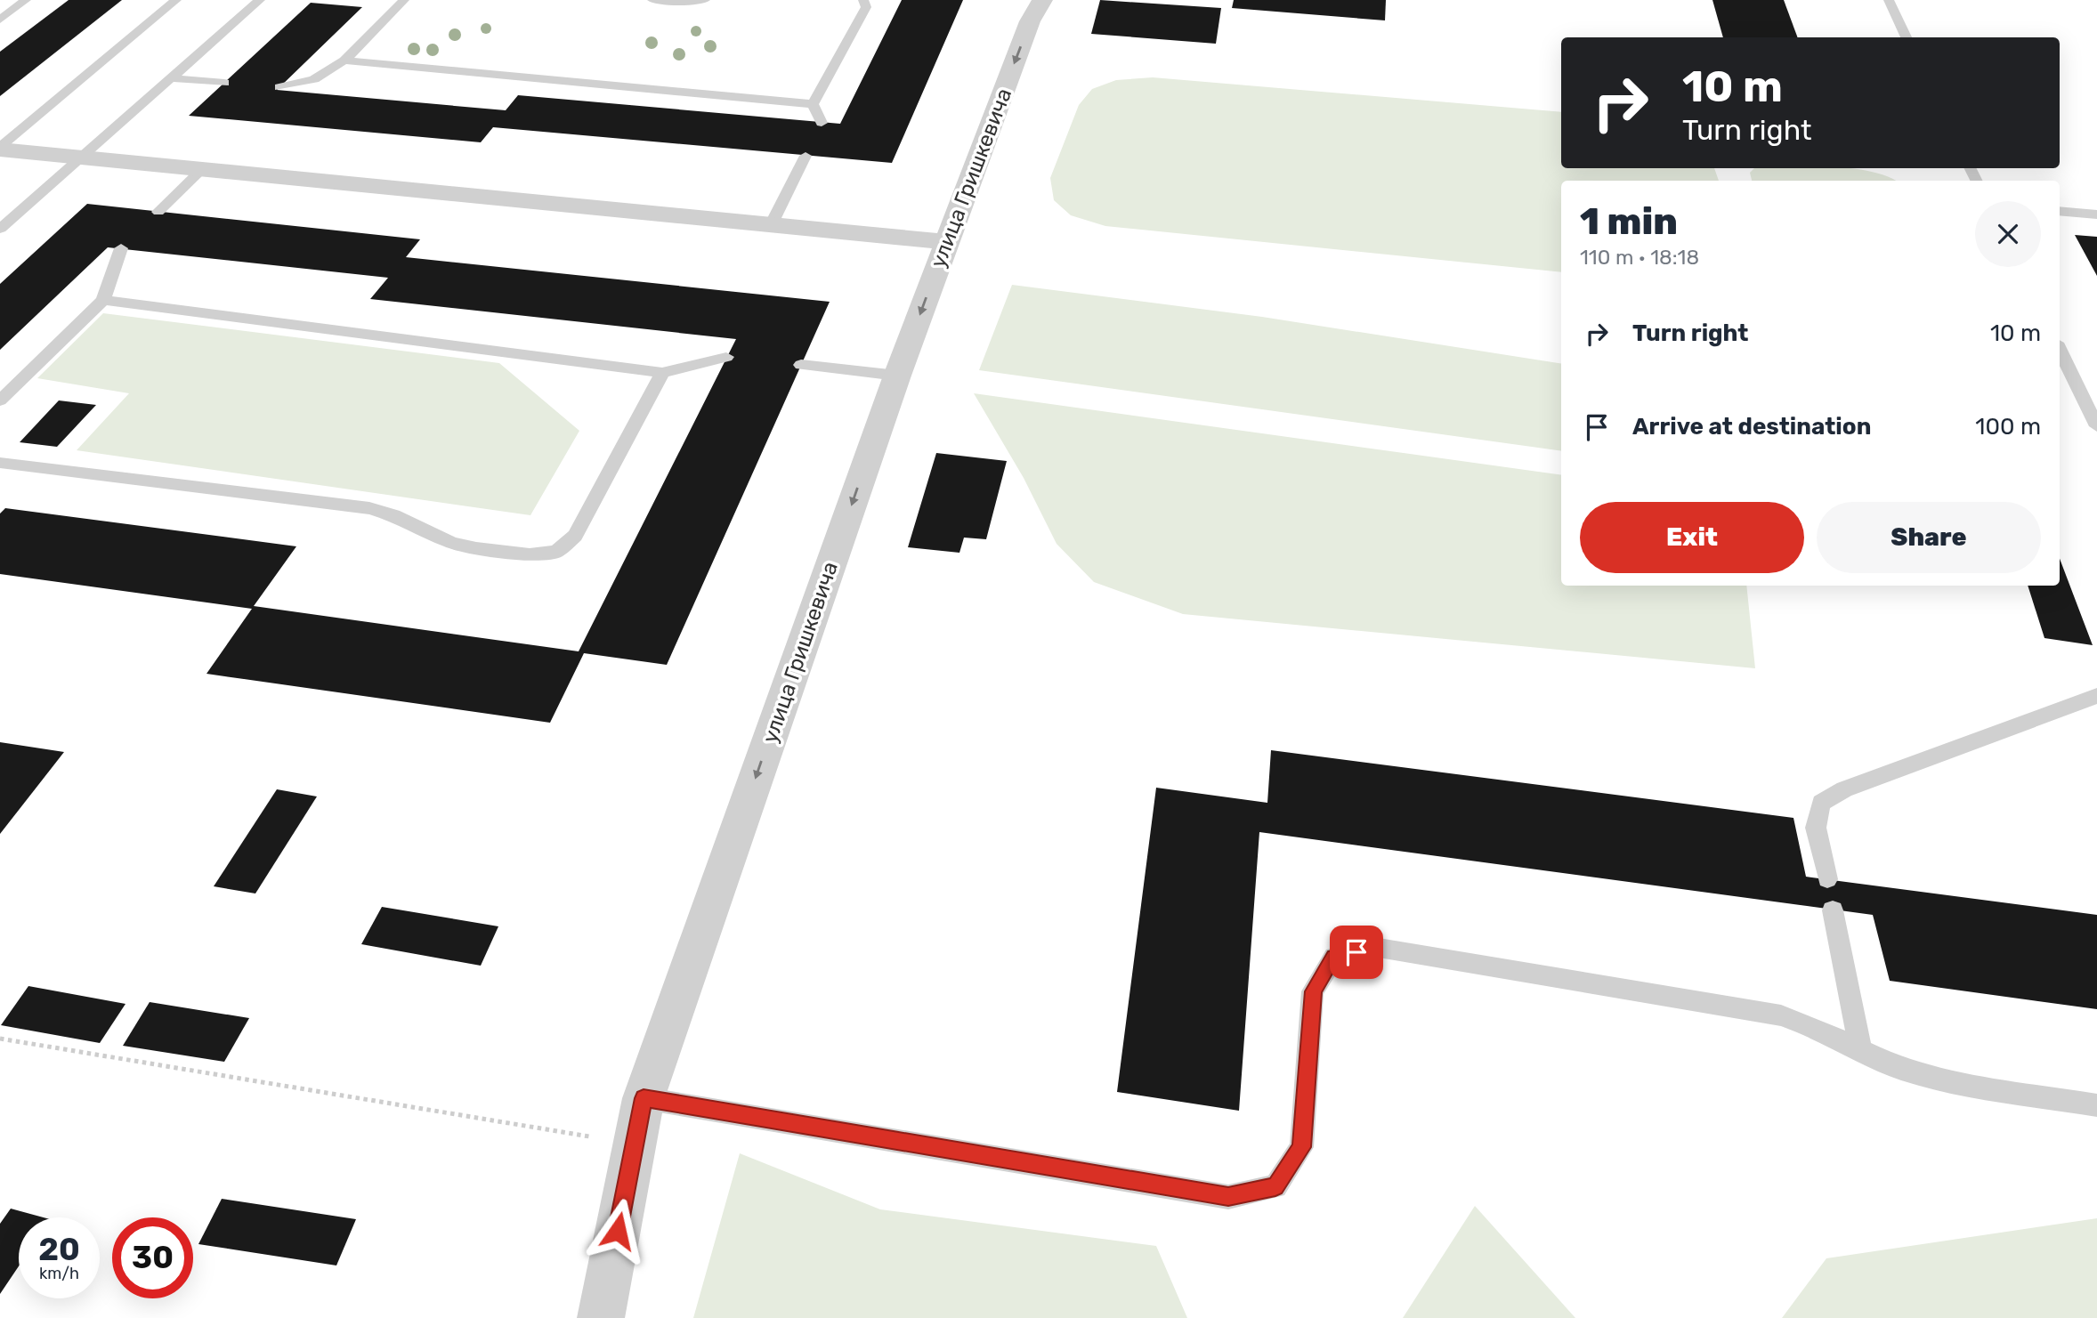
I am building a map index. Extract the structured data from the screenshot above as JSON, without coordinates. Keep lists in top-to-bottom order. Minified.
{"streets":{"street":["улица Гришкевича"]},"one_way":["улица Гришкевича"],"page":{"turn":["10 m","Turn right"],"heading":["1 min","110 m · 18:18"],"list":[{"name":"Turn right","value":"10 m"},{"name":"Arrive at destination","value":"100 m"}],"buttons":["Exit","Share"],"speed":"20 km/h","limit":"30"}}
